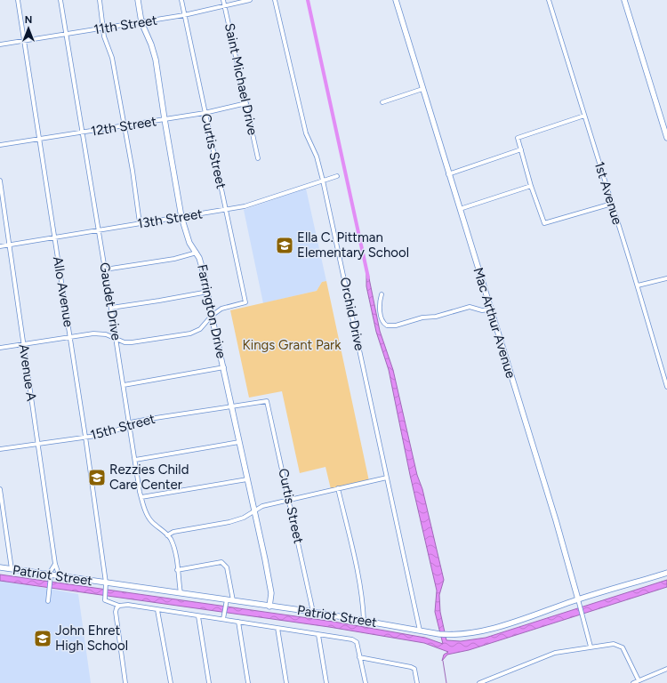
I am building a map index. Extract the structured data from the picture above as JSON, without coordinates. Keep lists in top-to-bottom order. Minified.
{"streets":{"street":["11th Street","Saint Michael Drive","12th Street","Curtis Street","1st Avenue","13th Street","Allo Avenue","Gaudet Drive","Farrington Drive","Orchid Drive","Mac Arthur Avenue","Avenue A","15th Street","Patriot Street"]},"crossings":[["11th Street","Saint Michael Drive"],["11th Street","Curtis Street"],["11th Street","Allo Avenue"],["11th Street","Gaudet Drive"],["11th Street","Farrington Drive"],["Saint Michael Drive","12th Street"],["12th Street","Curtis Street"],["12th Street","Allo Avenue"],["12th Street","Gaudet Drive"],["12th Street","Farrington Drive"],["Curtis Street","13th Street"],["Curtis Street","Farrington Drive"],["Curtis Street","15th Street"],["Curtis Street","Patriot Street"],["13th Street","Allo Avenue"],["13th Street","Gaudet Drive"],["13th Street","Farrington Drive"],["13th Street","Orchid Drive"],["13th Street","Avenue A"],["Allo Avenue","15th Street"],["Allo Avenue","Patriot Street"],["Gaudet Drive","15th Street"],["Gaudet Drive","Patriot Street"],["Farrington Drive","15th Street"],["Farrington Drive","Patriot Street"],["Orchid Drive","Patriot Street"],["Mac Arthur Avenue","Patriot Street"],["Avenue A","15th Street"],["Avenue A","Patriot Street"]],"parks":["Kings Grant Park"],"places":{"school or university":["Ella C. Pittman Elementary School","Rezzies Child Care Center","John Ehret High School"]},"north":"top"}
